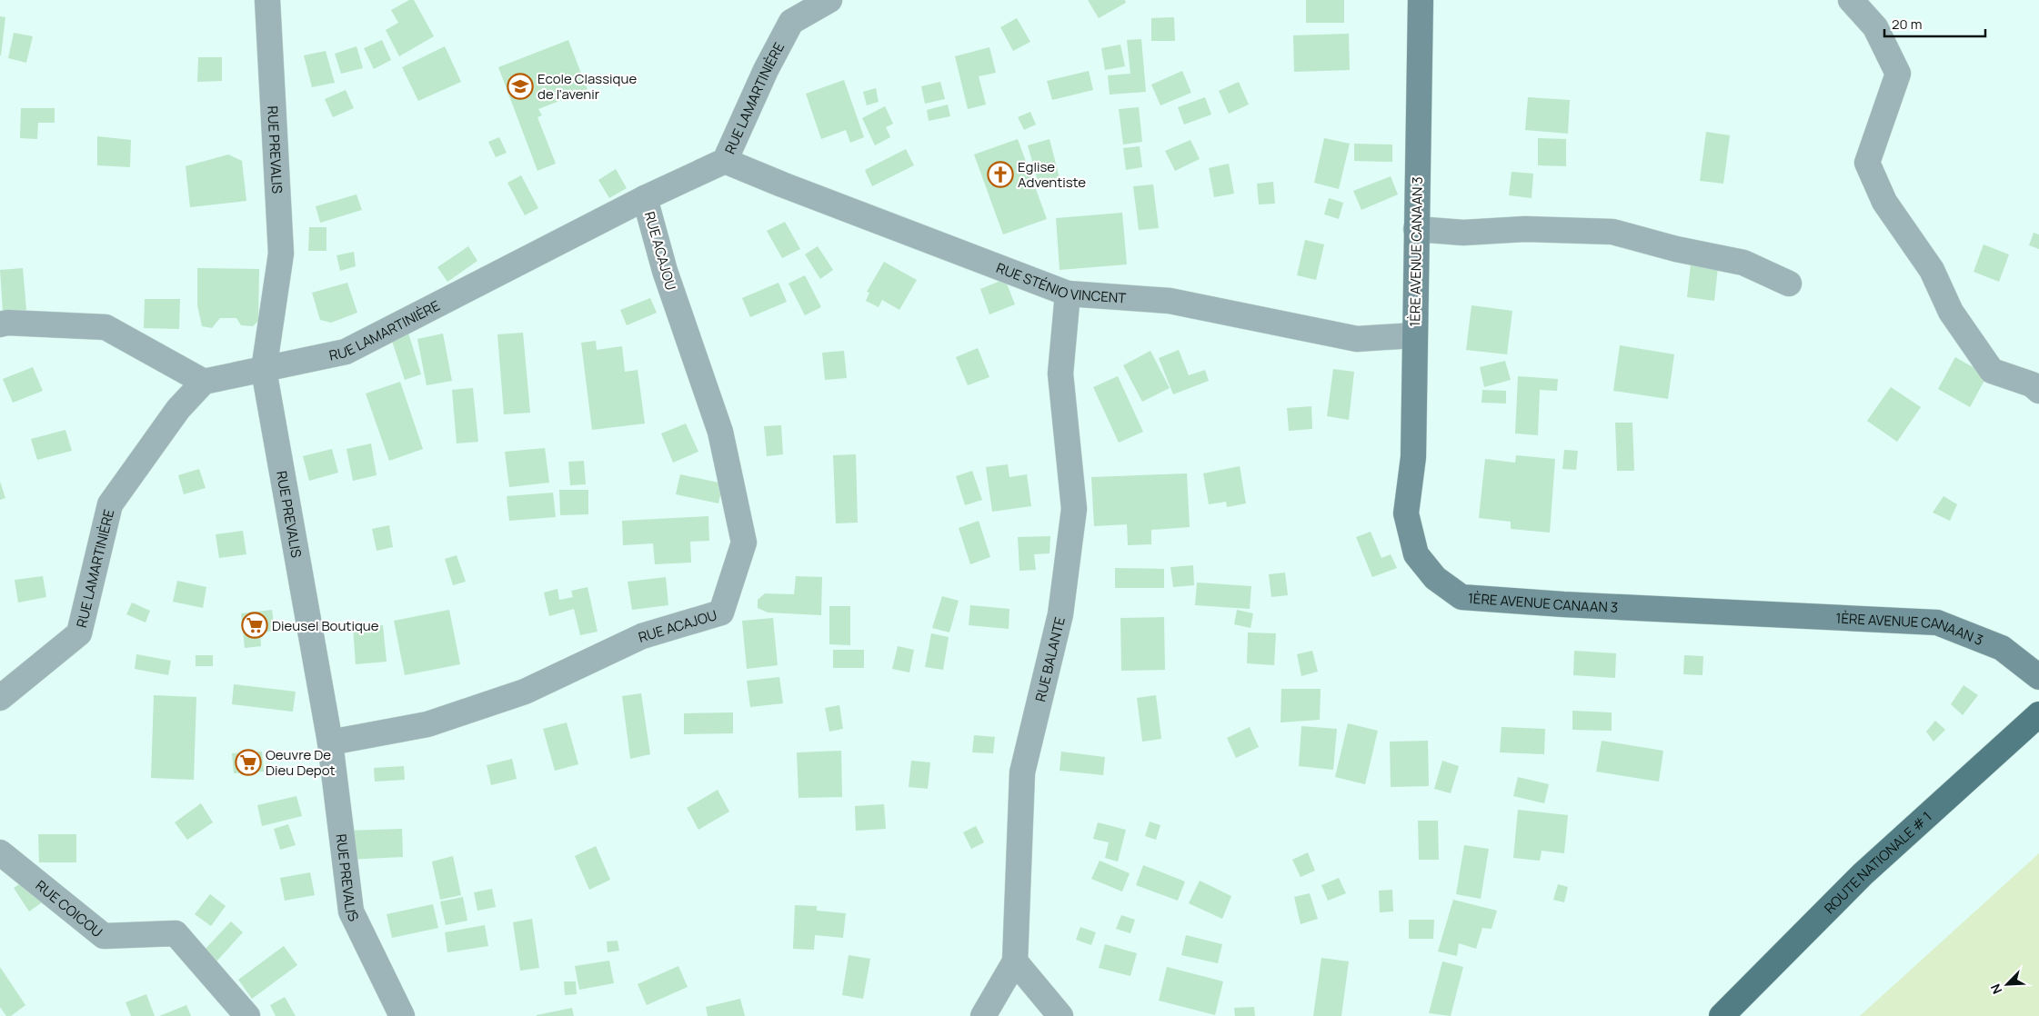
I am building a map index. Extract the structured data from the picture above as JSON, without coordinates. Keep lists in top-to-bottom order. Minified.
{"streets":{"main road":["1ÈRE AVENUE CANAAN 3","ROUTE NATIONALE # 1"],"street":["RUE LAMARTINIÈRE","RUE PREVALIS","RUE ACAJOU","RUE STÉNIO VINCENT","RUE BALANTE","RUE COICOU"]},"crossings":[["RUE LAMARTINIÈRE","RUE PREVALIS"],["RUE LAMARTINIÈRE","RUE ACAJOU"],["RUE LAMARTINIÈRE","RUE STÉNIO VINCENT"],["RUE PREVALIS","RUE ACAJOU"],["1ÈRE AVENUE CANAAN 3","RUE STÉNIO VINCENT"],["RUE STÉNIO VINCENT","RUE BALANTE"]],"places":{"school or university":["Ecole Classique de l'avenir"],"church":["Eglise Adventiste"],"supermarket":["Dieusel Boutique","Oeuvre De Dieu Depot"]},"scale_bar":"20 m","north":"bottom left"}
